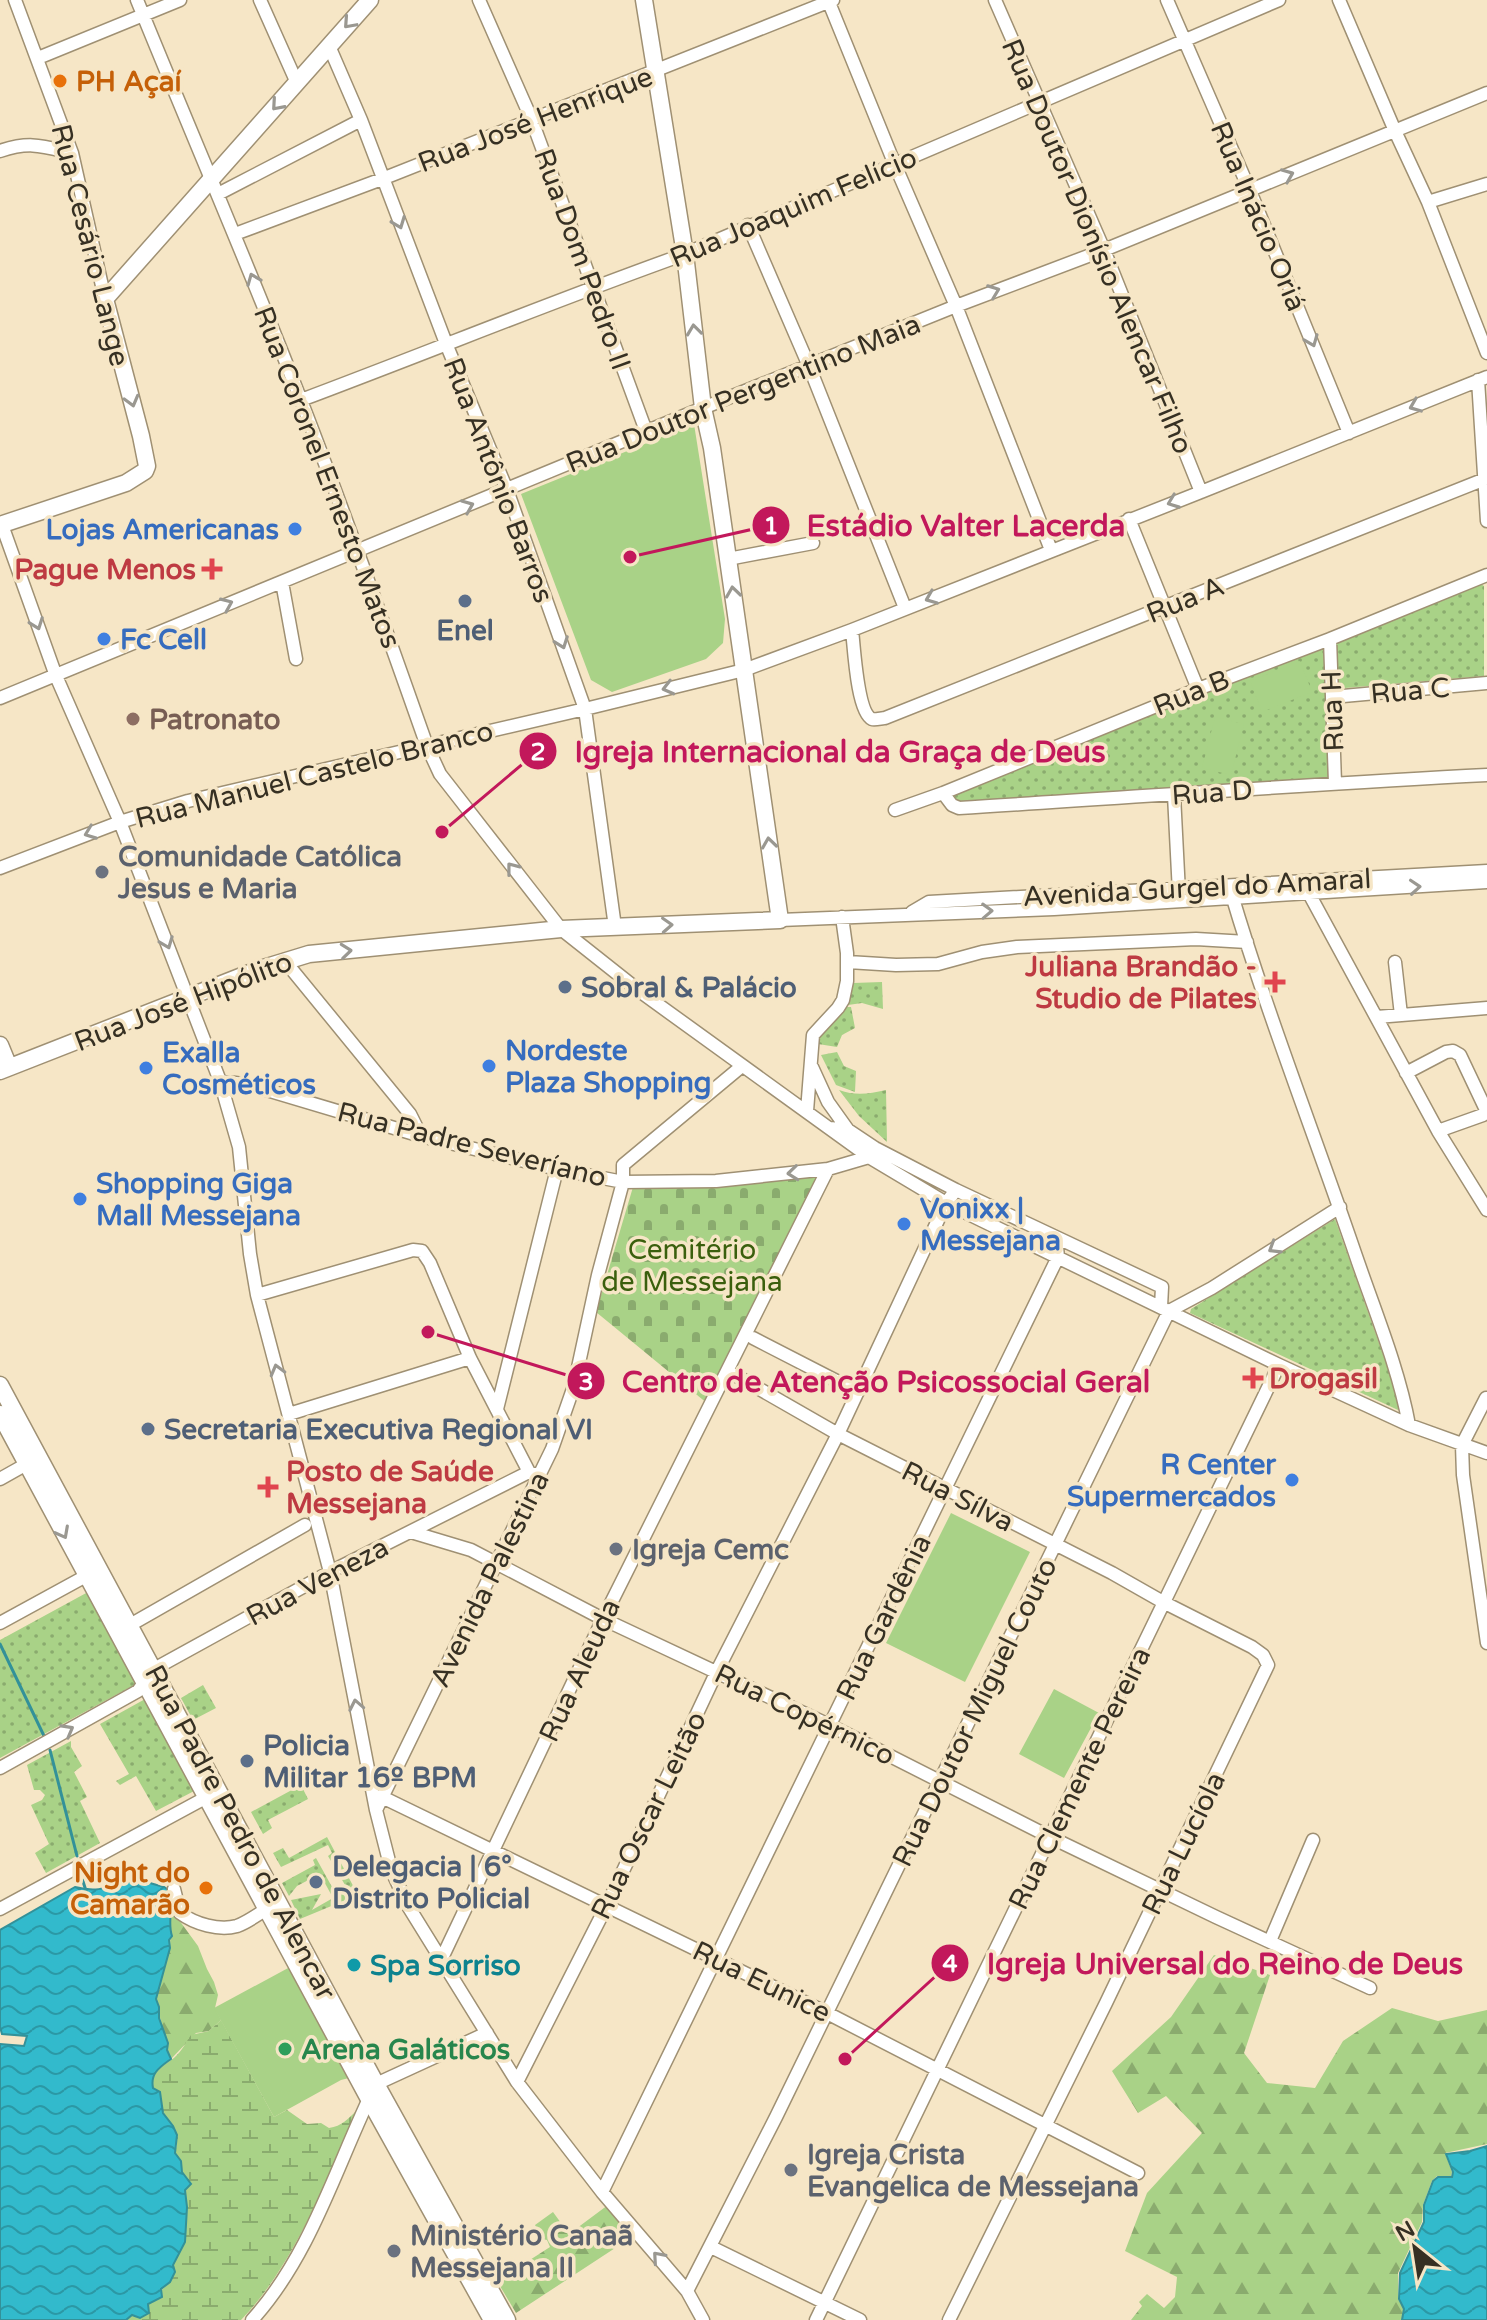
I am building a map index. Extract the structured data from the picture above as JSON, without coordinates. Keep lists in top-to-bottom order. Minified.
{"streets":{"main road":["Rua Cesário Lange","Avenida Gurgel do Amaral","Rua José Hipólito","Rua Padre Pedro de Alencar"],"street":["Rua José Henrique","Rua Joaquim Felício","Rua Inácio Oriá","Rua Doutor Dionísio Alencar Filho","Rua Dom Pedro II","Rua Doutor Pergentino Maia","Rua Coronel Ernesto Matos","Rua Antônio Barros","Rua A","Rua C","Rua B","Rua H","Rua Manuel Castelo Branco","Rua D","Rua Padre Severíano","Rua Sílva","Avenida Palestina","Rua Veneza","Rua Gardênia","Rua Aleuda","Rua Doutor Miguel Couto","Rua Copérnico","Rua Clemente Pereira","Rua Oscar Leitão","Rua Lucíola","Rua Eunice"]},"crossings":[["Rua José Henrique","Rua Dom Pedro II"],["Rua José Henrique","Rua Coronel Ernesto Matos"],["Rua José Henrique","Rua Antônio Barros"],["Rua Joaquim Felício","Rua Inácio Oriá"],["Rua Joaquim Felício","Rua Doutor Dionísio Alencar Filho"],["Rua Joaquim Felício","Rua Dom Pedro II"],["Rua Joaquim Felício","Rua Coronel Ernesto Matos"],["Rua Joaquim Felício","Rua Antônio Barros"],["Rua Inácio Oriá","Rua Doutor Pergentino Maia"],["Rua Inácio Oriá","Rua Manuel Castelo Branco"],["Rua Doutor Dionísio Alencar Filho","Rua Doutor Pergentino Maia"],["Rua Doutor Dionísio Alencar Filho","Rua Manuel Castelo Branco"],["Rua Dom Pedro II","Rua Doutor Pergentino Maia"],["Rua Doutor Pergentino Maia","Rua Coronel Ernesto Matos"],["Rua Doutor Pergentino Maia","Rua Antônio Barros"],["Rua Coronel Ernesto Matos","Rua Manuel Castelo Branco"],["Rua Coronel Ernesto Matos","Avenida Gurgel do Amaral"],["Rua Coronel Ernesto Matos","Rua José Hipólito"],["Rua Coronel Ernesto Matos","Rua Padre Severíano"],["Rua Coronel Ernesto Matos","Avenida Palestina"],["Rua Coronel Ernesto Matos","Rua Gardênia"],["Rua Coronel Ernesto Matos","Rua Doutor Miguel Couto"],["Rua Coronel Ernesto Matos","Rua Clemente Pereira"],["Rua Coronel Ernesto Matos","Rua Oscar Leitão"],["Rua Antônio Barros","Rua Manuel Castelo Branco"],["Rua Antônio Barros","Avenida Gurgel do Amaral"],["Rua A","Rua Manuel Castelo Branco"],["Rua C","Rua H"],["Rua B","Rua H"],["Rua B","Rua D"],["Rua H","Rua D"],["Avenida Gurgel do Amaral","Rua José Hipólito"],["Rua Padre Severíano","Avenida Palestina"],["Rua Padre Severíano","Rua Aleuda"],["Rua Sílva","Rua Gardênia"],["Rua Sílva","Rua Aleuda"],["Rua Sílva","Rua Doutor Miguel Couto"],["Rua Sílva","Rua Clemente Pereira"],["Rua Sílva","Rua Oscar Leitão"],["Rua Sílva","Rua Lucíola"],["Avenida Palestina","Rua Veneza"],["Avenida Palestina","Rua Copérnico"],["Avenida Palestina","Rua Eunice"],["Rua Veneza","Rua Copérnico"],["Rua Veneza","Rua Padre Pedro de Alencar"],["Rua Gardênia","Rua Copérnico"],["Rua Gardênia","Rua Eunice"],["Rua Aleuda","Rua Copérnico"],["Rua Aleuda","Rua Eunice"],["Rua Doutor Miguel Couto","Rua Copérnico"],["Rua Doutor Miguel Couto","Rua Eunice"],["Rua Copérnico","Rua Clemente Pereira"],["Rua Copérnico","Rua Oscar Leitão"],["Rua Copérnico","Rua Lucíola"],["Rua Clemente Pereira","Rua Eunice"],["Rua Oscar Leitão","Rua Eunice"],["Rua Lucíola","Rua Eunice"]],"one_way":["Rua Inácio Oriá","Rua Doutor Pergentino Maia","Rua Antônio Barros","Rua Manuel Castelo Branco","Rua José Hipólito"],"parks":["Cemitério de Messejana"],"places":{"other":["PH Açaí","Lojas Americanas","Estádio Valter Lacerda","Enel","Fc Cell","Patronato","Igreja Internacional da Graça de Deus","Comunidade Católica Jesus e Maria","Sobral & Palácio","Nordeste Plaza Shopping","Exalla Cosméticos","Shopping Giga Mall Messejana","Vonixx | Messejana","Centro de Atenção Psicossocial Geral","Secretaria Executiva Regional VI","R Center Supermercados","Igreja Cemc","Policia Militar 16º BPM","Delegacia | 6° Distrito Policial","Night do Camarão","Spa Sorriso","Arena Galáticos","Igreja Universal do Reino de Deus","Igreja Crista Evangelica de Messejana","Ministério Canaã Messejana II"],"health":["Pague Menos","Juliana Brandão - Studio de Pilates","Drogasil","Posto de Saúde Messejana"]},"north":"top left"}
